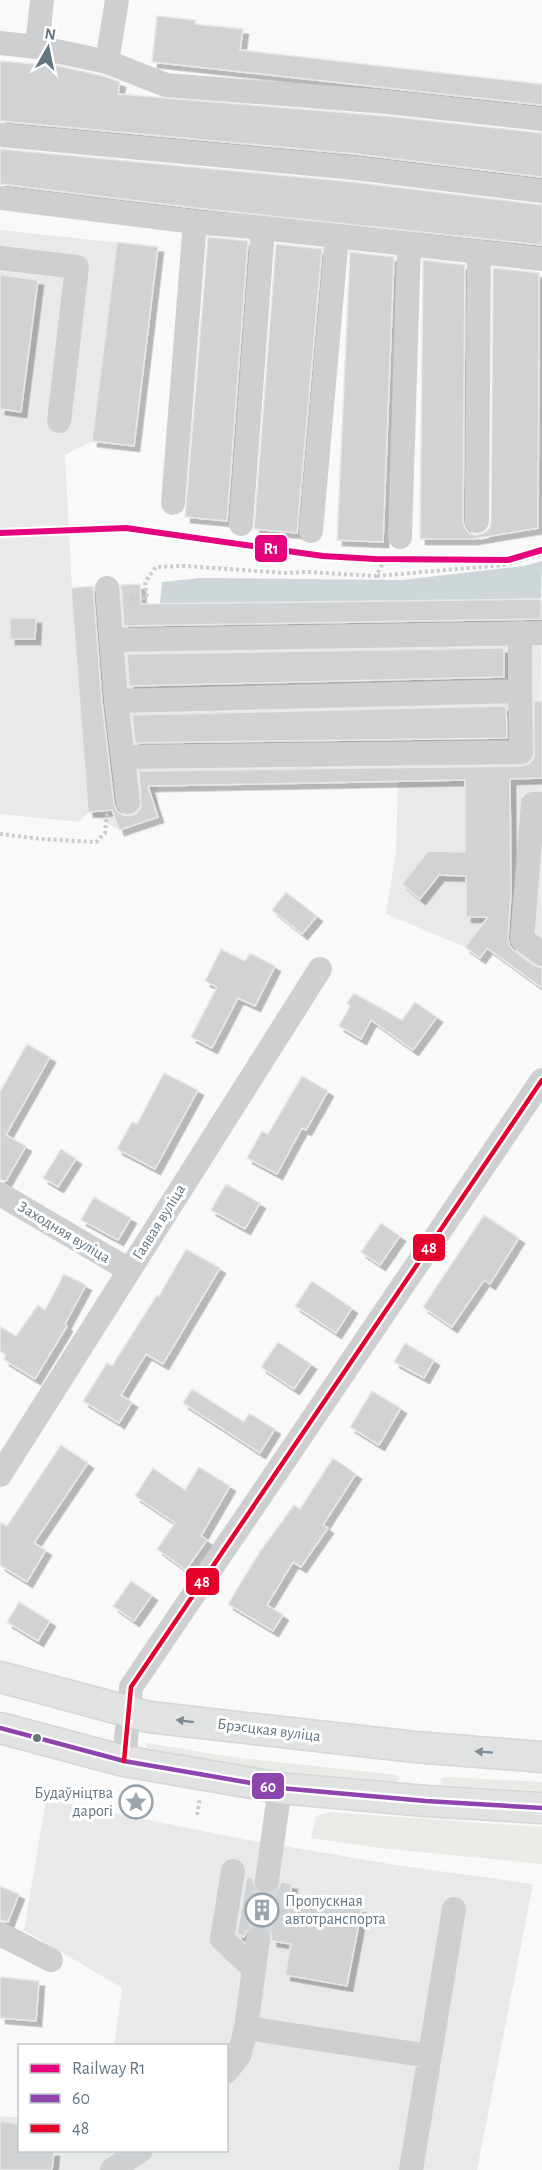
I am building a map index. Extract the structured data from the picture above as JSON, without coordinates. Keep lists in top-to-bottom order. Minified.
{"streets":{"main road":["Брэсцкая вуліца"],"street":["Гаявая вуліца","Заходняя вуліца"]},"crossings":[["Гаявая вуліца","Заходняя вуліца"]],"places":{"place":["Будаўніцтва дарогі"],"building":["Пропускная автотранспорта"]},"lines":["rail line R1","transit line 48","transit line 60"],"legend":["Railway R1","60","48"],"north":"top"}
